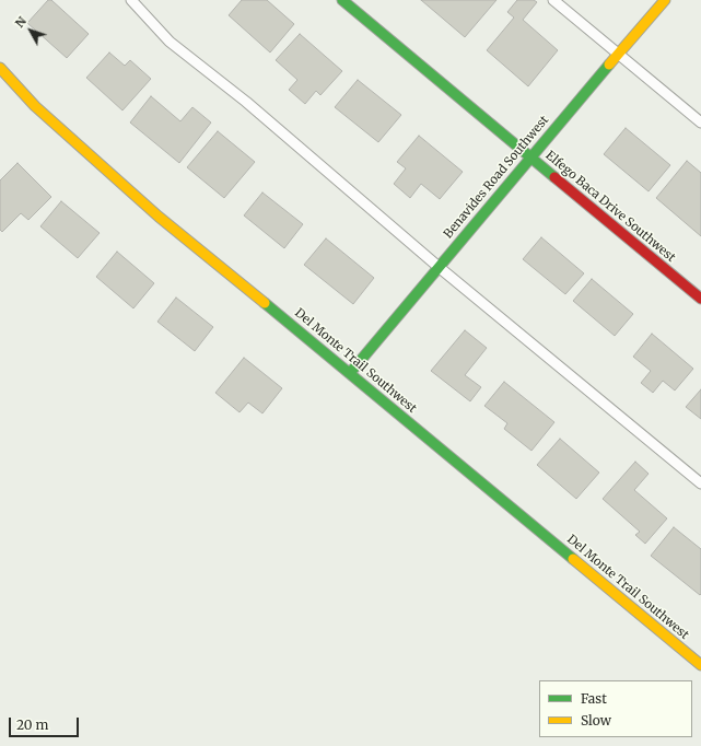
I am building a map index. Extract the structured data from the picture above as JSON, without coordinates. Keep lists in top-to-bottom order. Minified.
{"streets":{"street":["Benavides Road Southwest","Elfego Baca Drive Southwest","Del Monte Trail Southwest"]},"crossings":[["Benavides Road Southwest","Elfego Baca Drive Southwest"],["Benavides Road Southwest","Del Monte Trail Southwest"]],"legend":["Fast","Slow"],"scale_bar":"20 m","north":"top left"}
